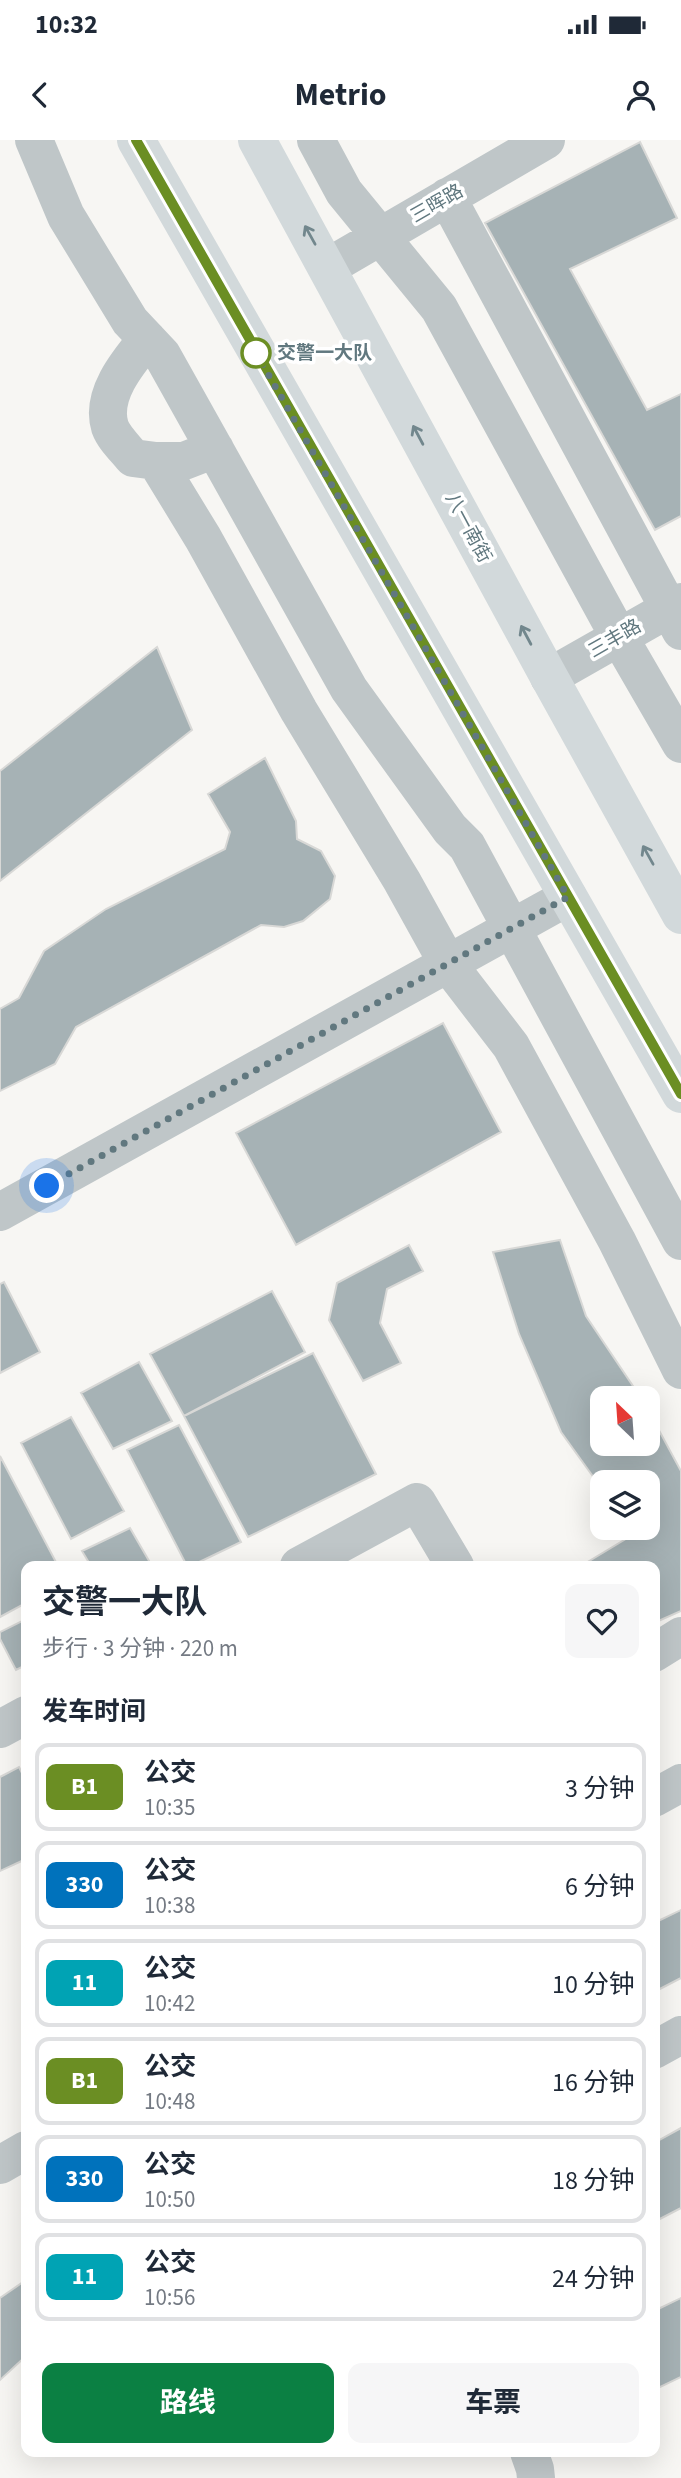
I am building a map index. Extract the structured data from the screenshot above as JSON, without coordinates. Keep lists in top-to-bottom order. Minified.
{"streets":{"main road":["八一南街"],"street":["三晖路","三丰路"]},"crossings":[["三晖路","八一南街"],["八一南街","三丰路"]],"places":["交警一大队"],"lines":["bus line B1"],"north":"top left","page":{"status":"10:32","header":"Metrio","heading":[["交警一大队","步行 · 3 分钟 · 220 m"],"发车时间"],"list":[{"mark":"B1","name":"公交","note":"10:35","value":"3 分钟"},{"mark":"330","name":"公交","note":"10:38","value":"6 分钟"},{"mark":"11","name":"公交","note":"10:42","value":"10 分钟"},{"mark":"B1","name":"公交","note":"10:48","value":"16 分钟"},{"mark":"330","name":"公交","note":"10:50","value":"18 分钟"},{"mark":"11","name":"公交","note":"10:56","value":"24 分钟"}],"buttons":["路线","车票"]}}
